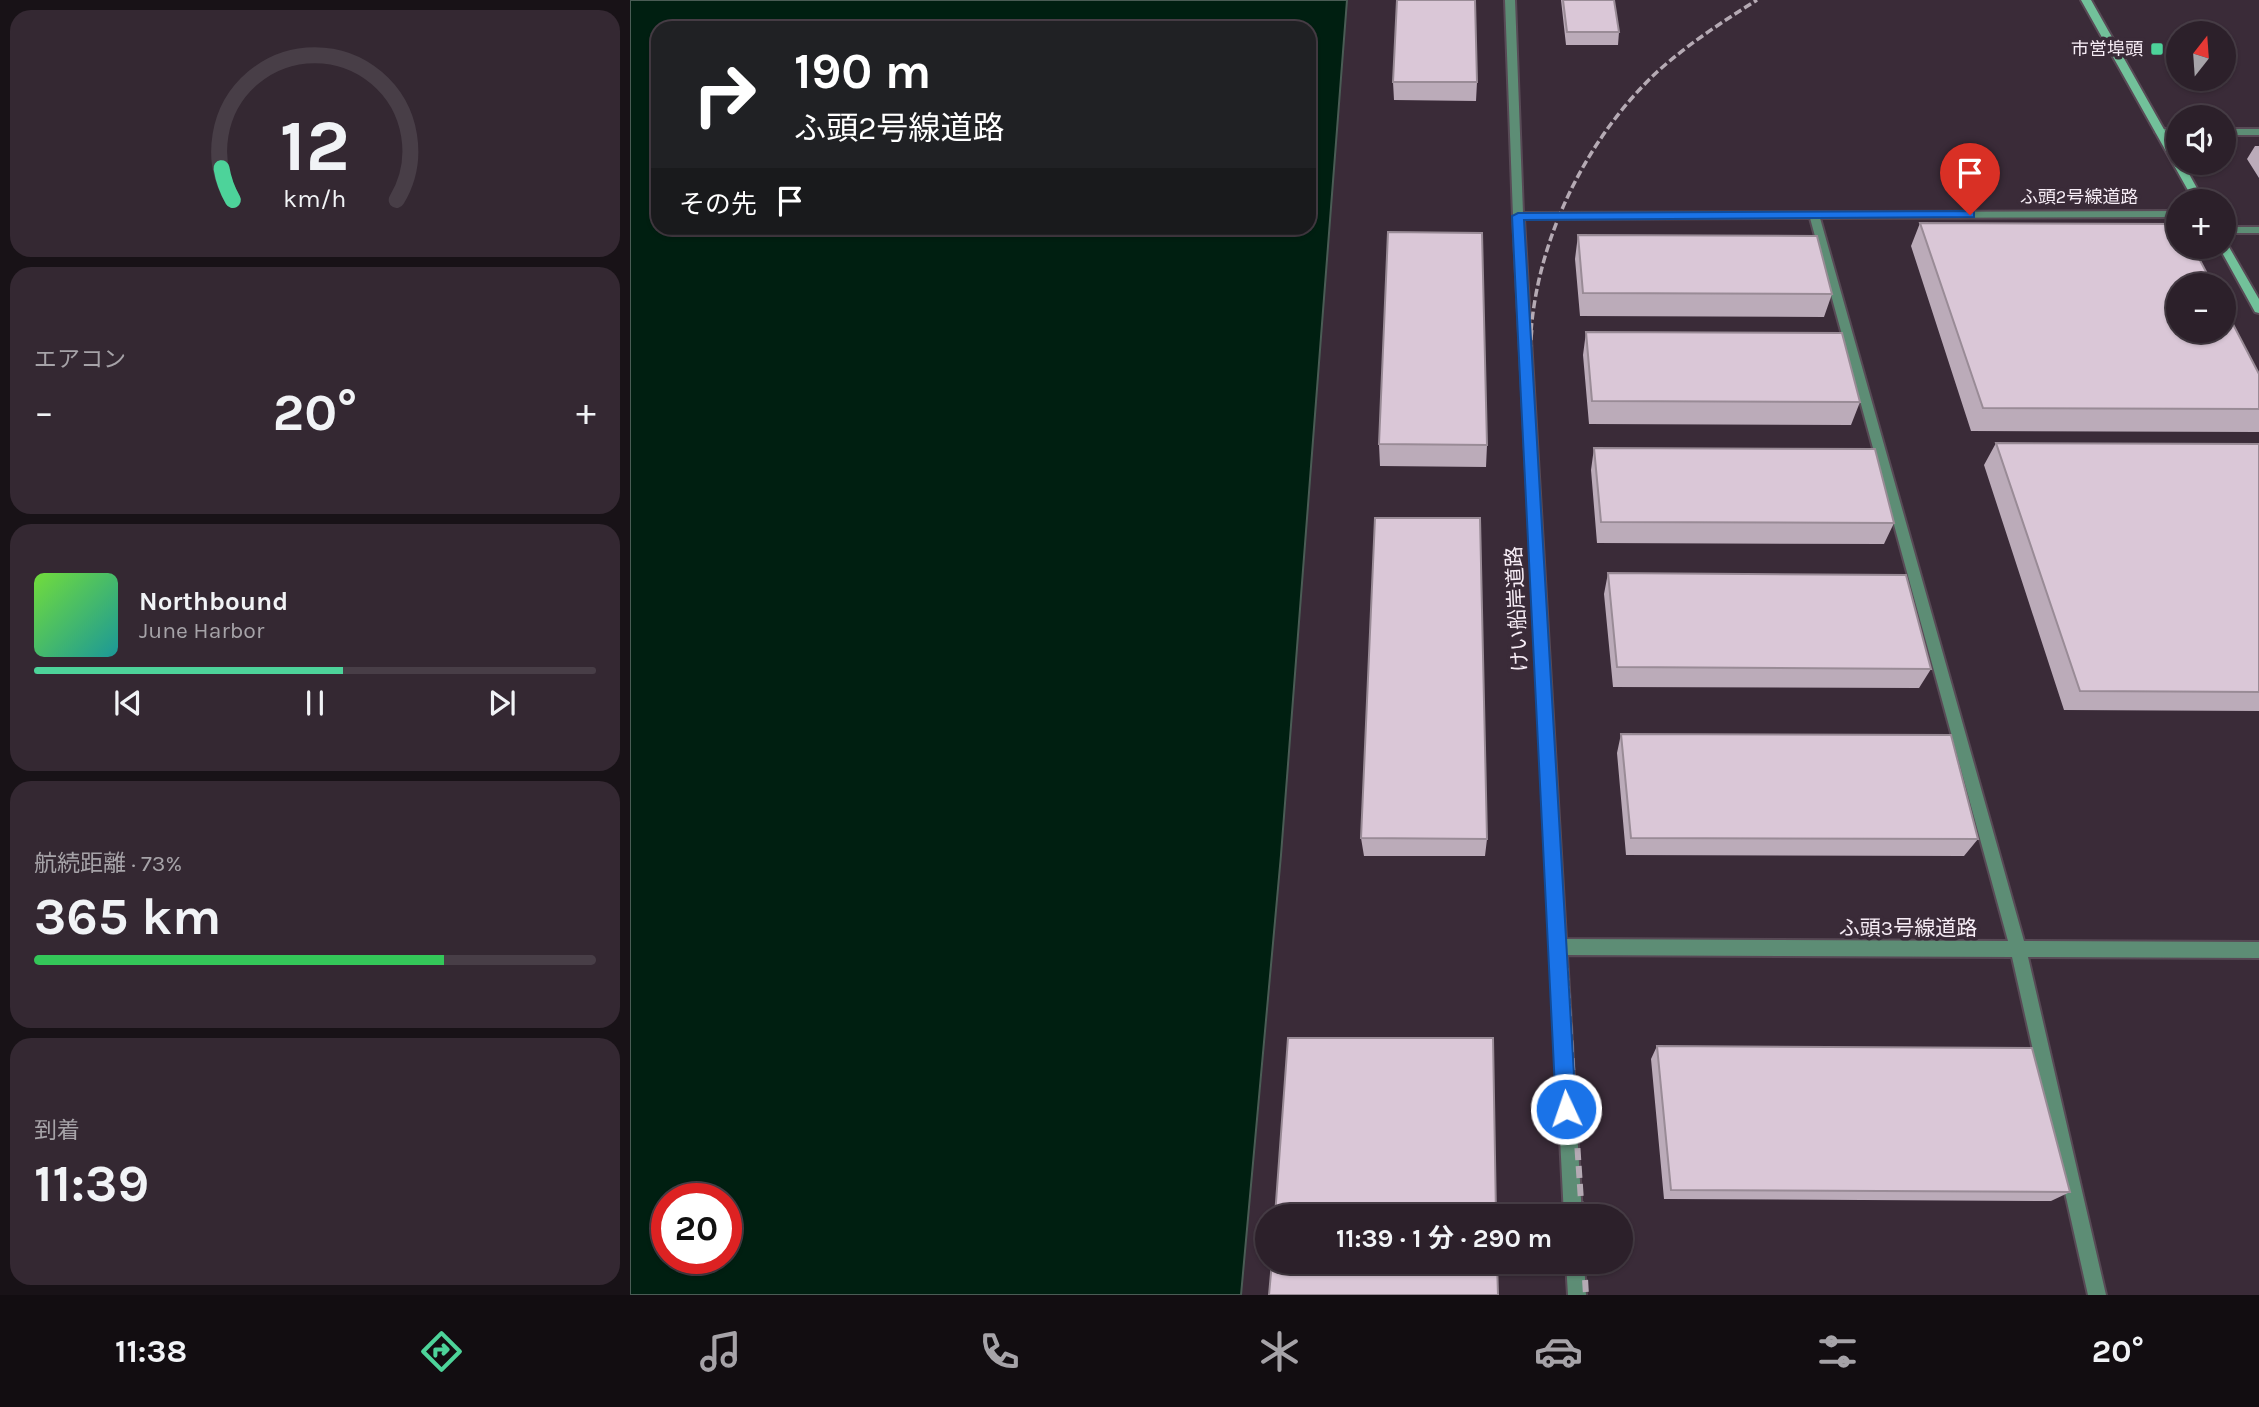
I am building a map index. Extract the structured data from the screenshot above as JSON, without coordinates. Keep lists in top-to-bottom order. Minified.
{"streets":{"lane":["ふ頭2号線道路","けい船岸道路","ふ頭3号線道路"]},"crossings":[["ふ頭2号線道路","けい船岸道路"],["けい船岸道路","ふ頭3号線道路"]],"places":{"transit":["市営埠頭"]},"north":"top","page":{"map_buttons":["+","−"],"turn":["190 m","ふ頭2号線道路"],"then":"その先","tile":["エアコン",["航続距離 · 73%","365 km"],["到着","11:39"]],"heat":["−","20°","+"],"song":["Northbound","June Harbor"],"limit":"20","trip":"11:39 · 1 分 · 290 m","tabs":["11:38","20°"],"gauge":["12","km/h"]}}
